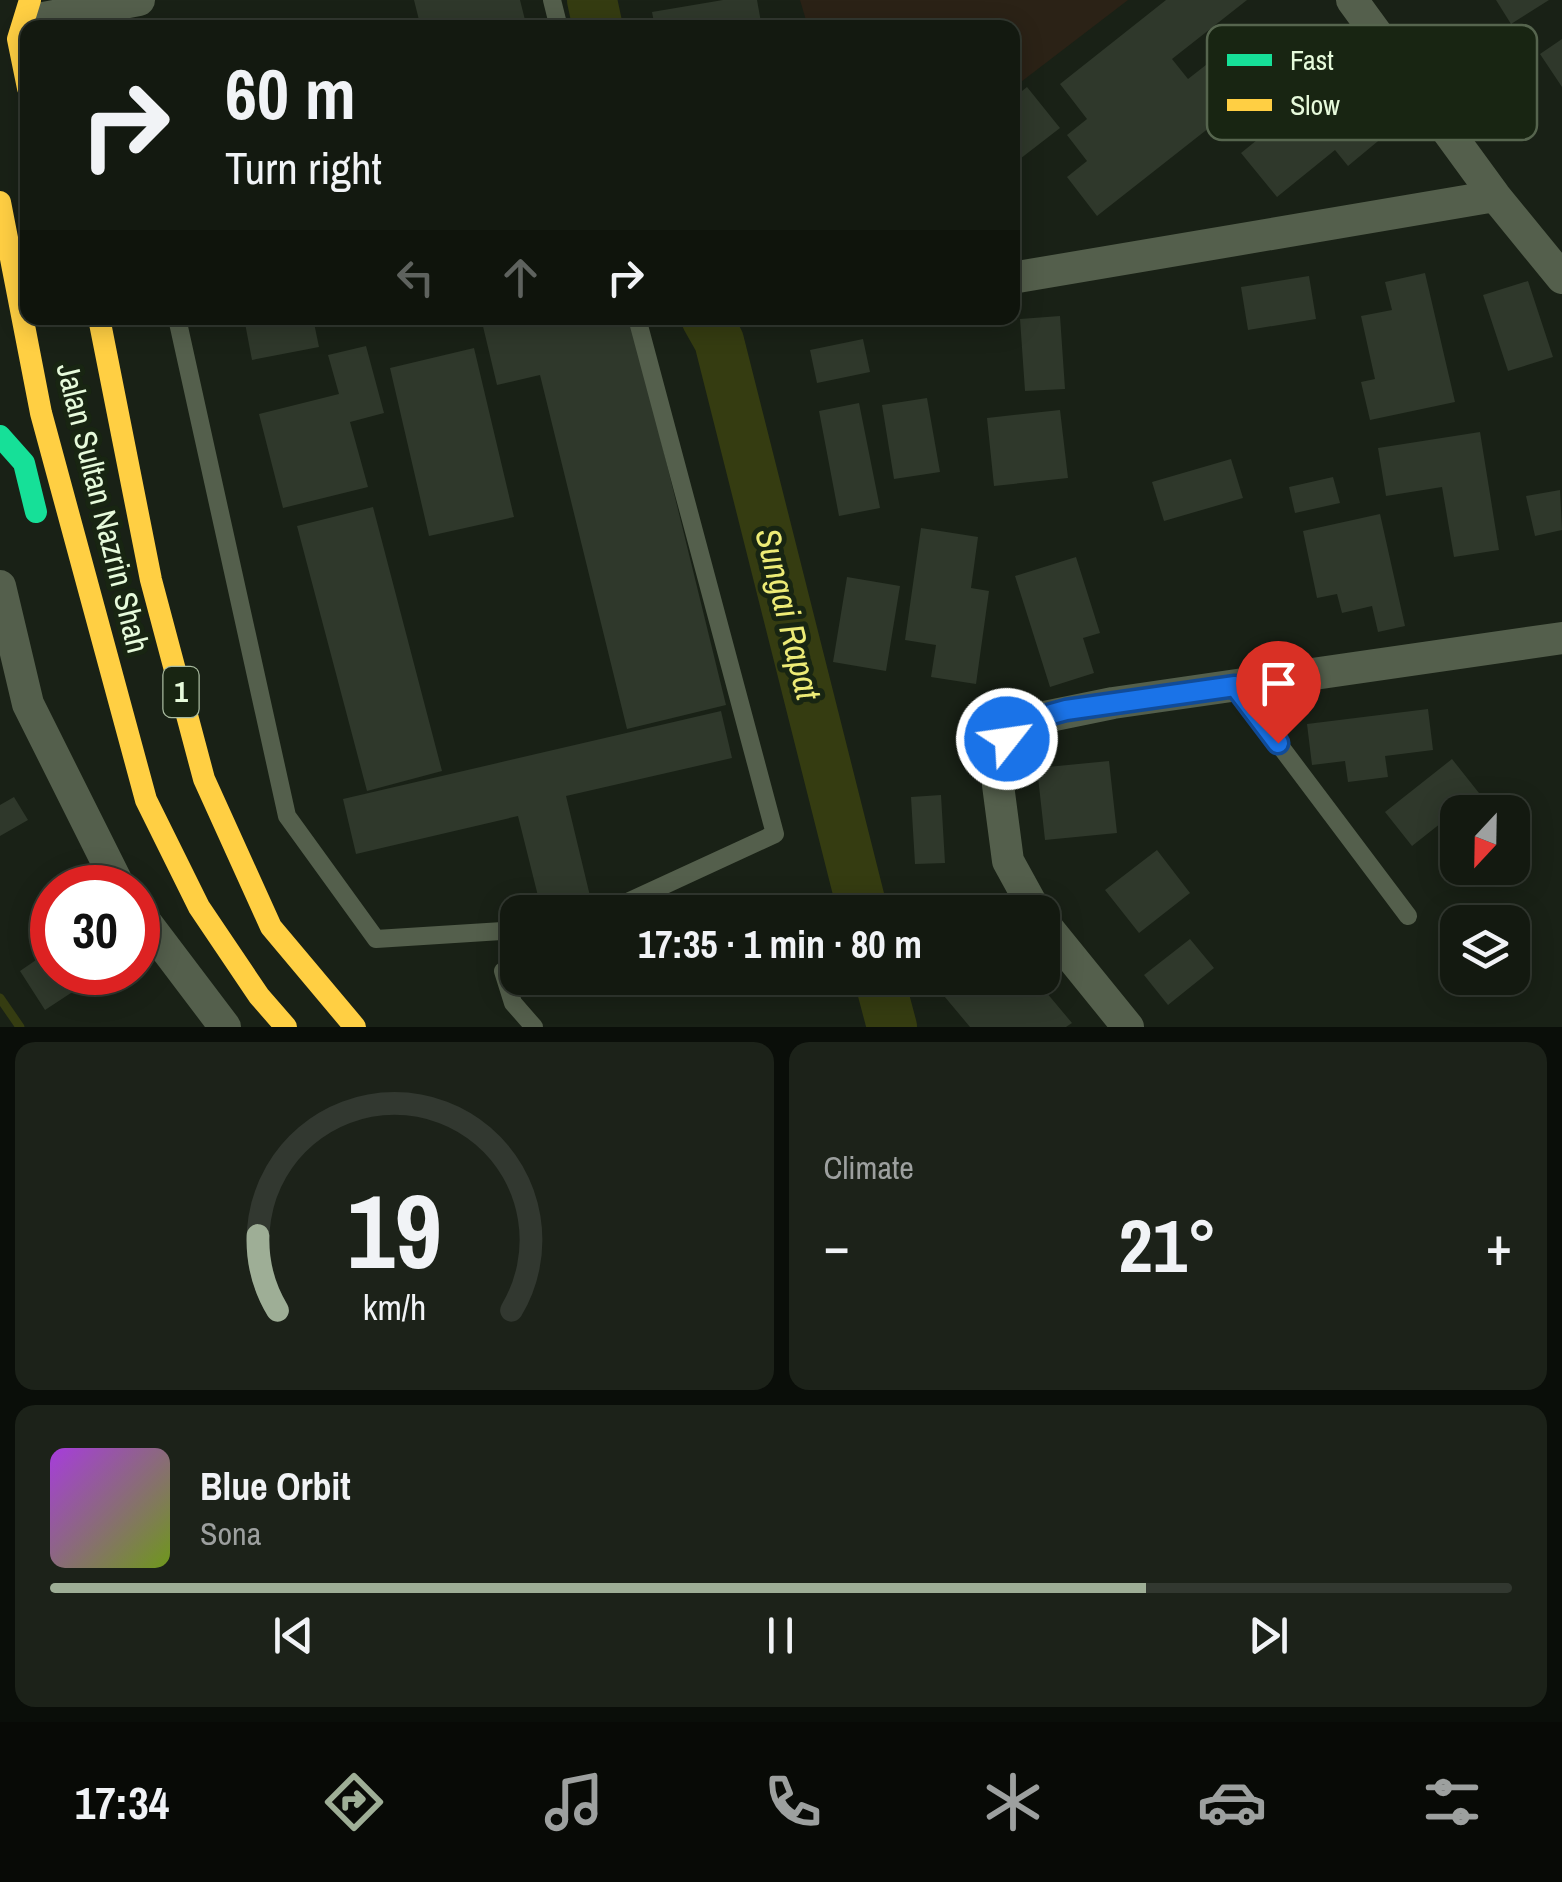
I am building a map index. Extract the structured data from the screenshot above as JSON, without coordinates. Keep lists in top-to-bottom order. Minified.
{"streets":{"highway":["Jalan Sultan Nazrin Shah","1"]},"water":["Sungai Rapat"],"legend":["Fast","Slow"],"north":"bottom","page":{"turn":["60 m","Turn right"],"limit":"30","trip":"17:35 · 1 min · 80 m","tile":"Climate","heat":["−","21°","+"],"song":["Blue Orbit","Sona"],"tabs":"17:34","gauge":["19","km/h"]}}
